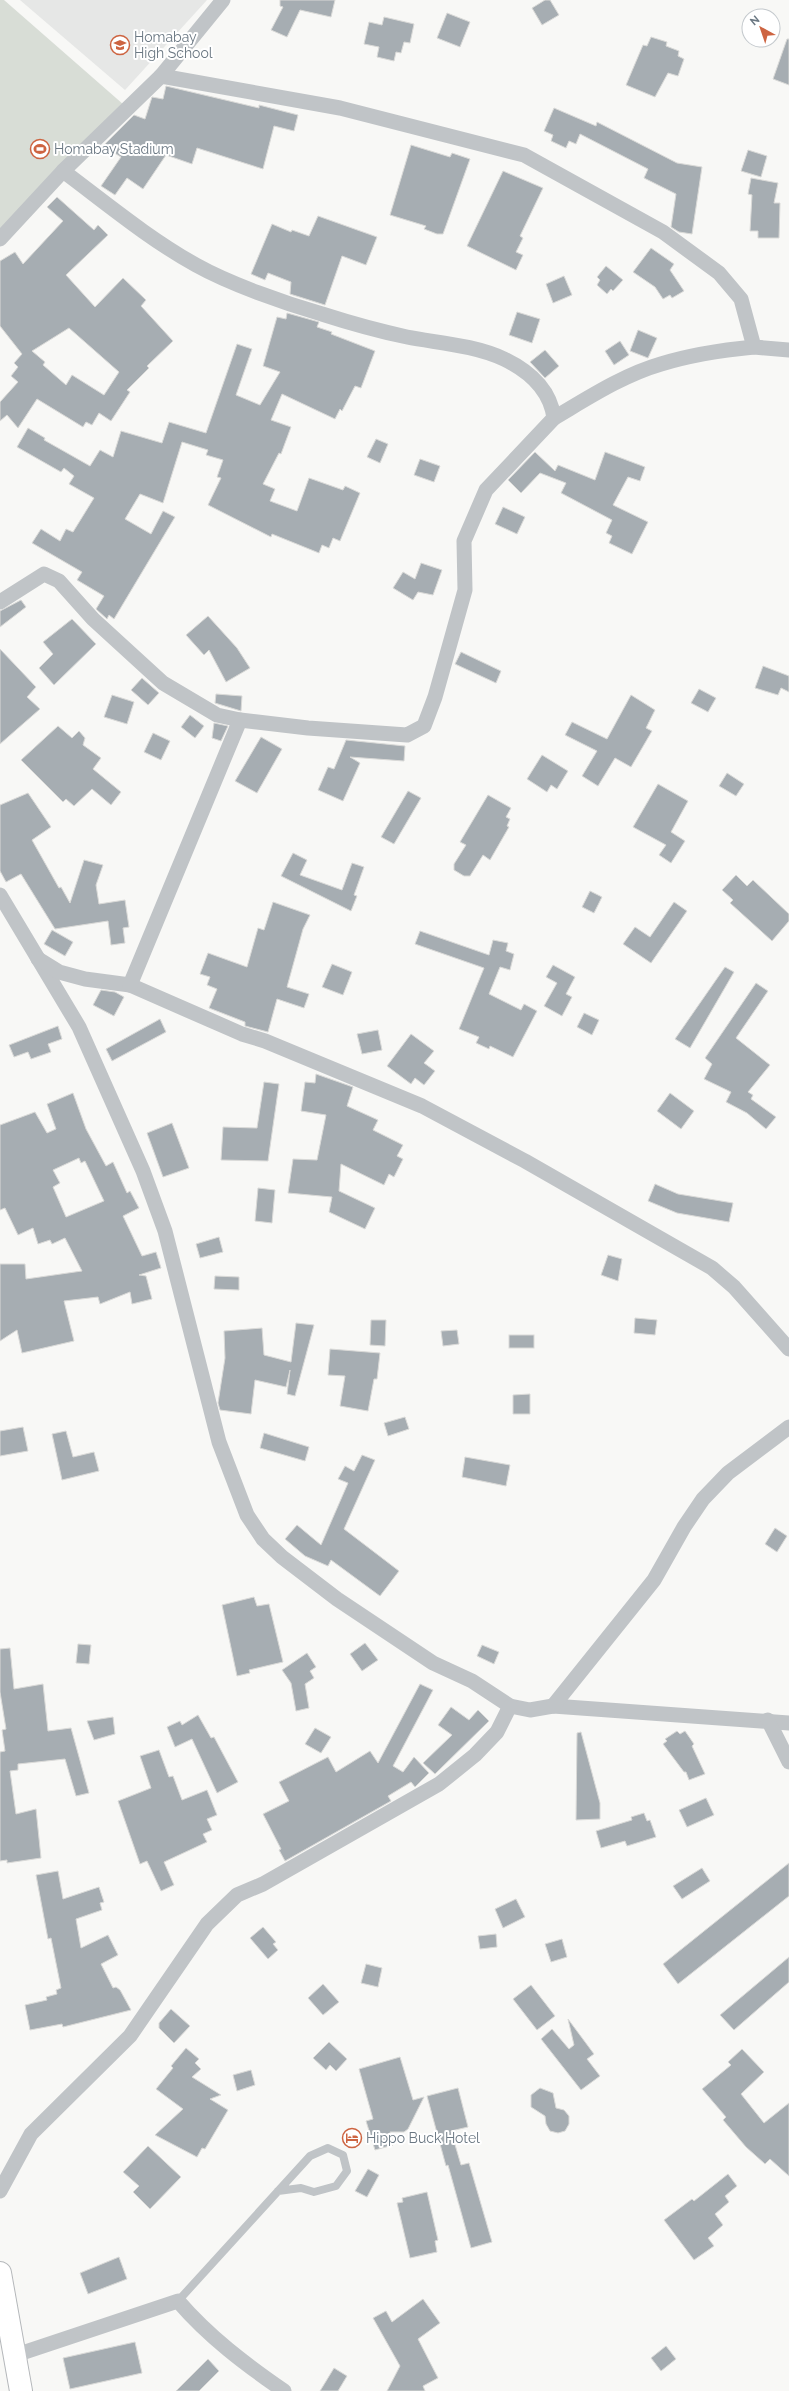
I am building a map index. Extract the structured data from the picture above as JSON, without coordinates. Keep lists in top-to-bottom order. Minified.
{"places":{"school or university":["Homabay High School"],"sports":["Homabay Stadium"],"hotel":["Hippo Buck Hotel"]},"north":"top left"}
